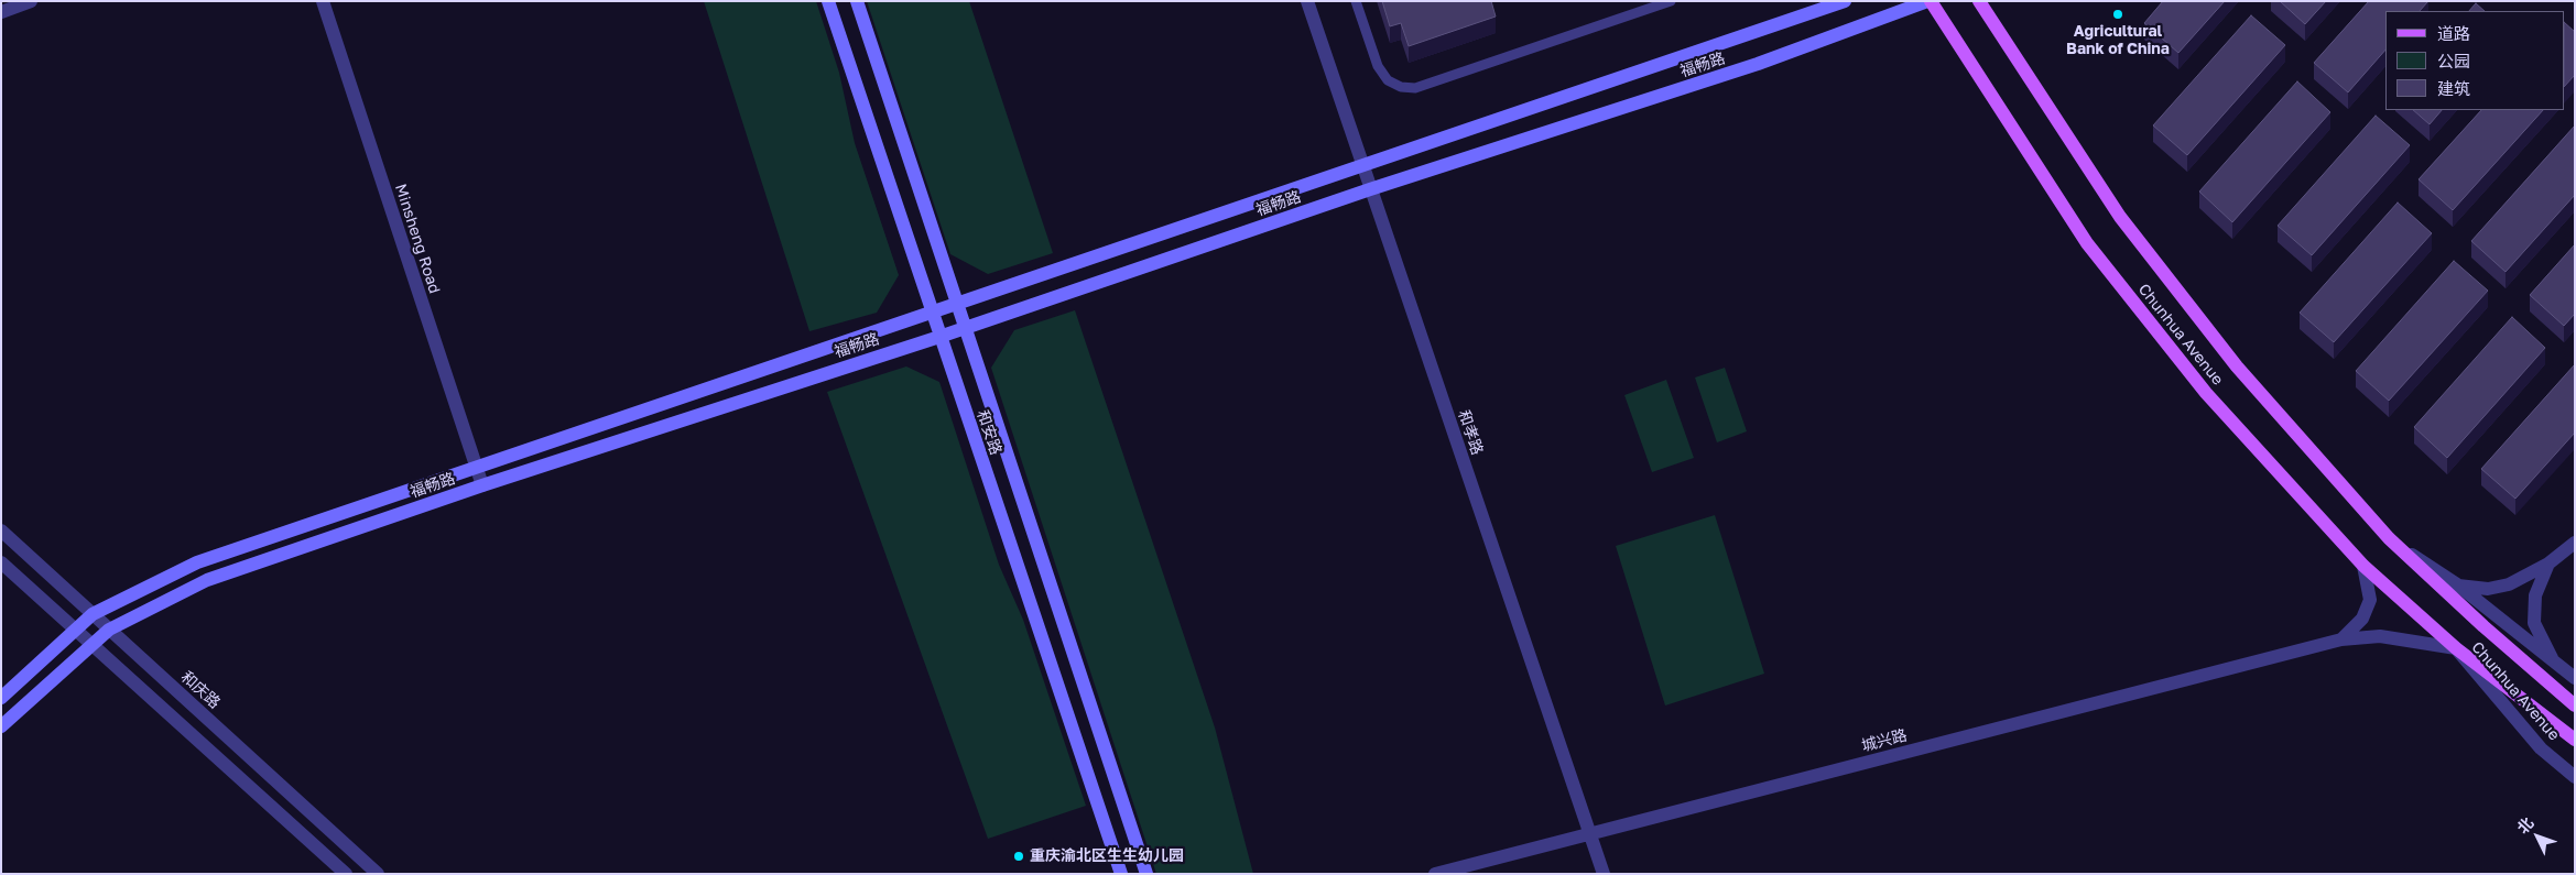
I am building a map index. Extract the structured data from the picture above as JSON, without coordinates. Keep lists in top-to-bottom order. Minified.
{"streets":{"main road":["福畅路","Chunhua Avenue","和安路"],"street":["Minsheng Road","和孝路","和庆路","城兴路"]},"crossings":[["福畅路","Minsheng Road"],["福畅路","Chunhua Avenue"],["福畅路","和安路"],["福畅路","和孝路"],["福畅路","和庆路"],["Chunhua Avenue","城兴路"],["和孝路","城兴路"]],"places":["Agricultural Bank of China","重庆渝北区生生幼儿园"],"legend":["道路","公园","建筑"],"north":"top left"}
